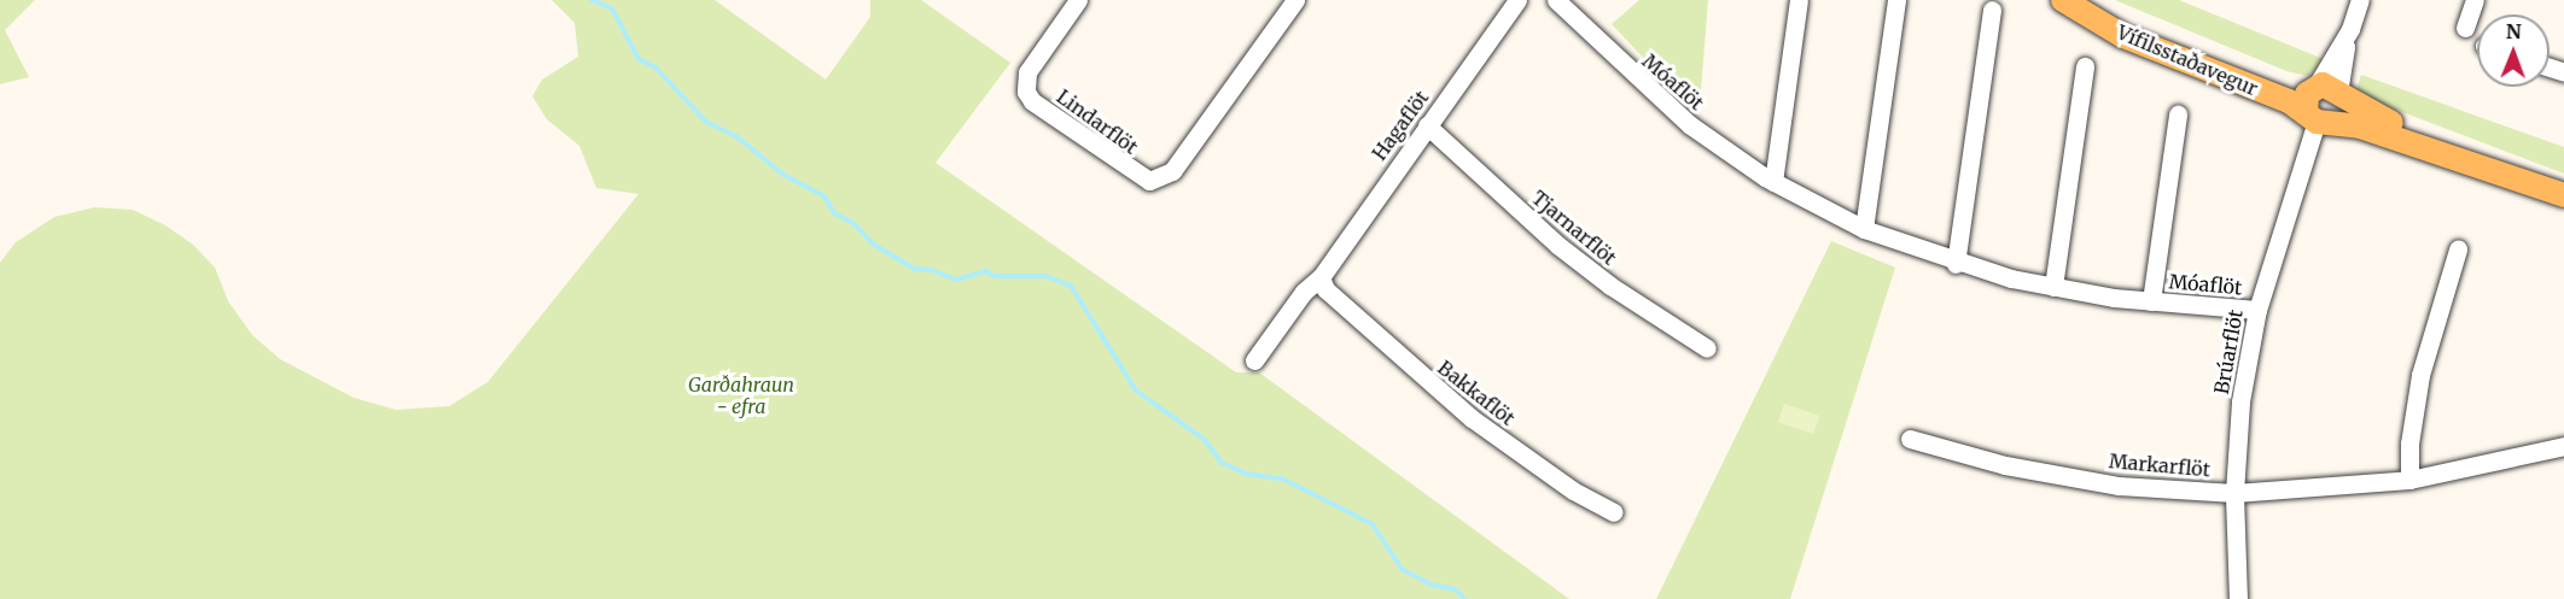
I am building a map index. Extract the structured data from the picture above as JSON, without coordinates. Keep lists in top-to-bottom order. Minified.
{"streets":{"main road":["Vífilsstaðavegur"],"street":["Móaflöt","Lindarflöt","Hagaflöt","Tjarnarflöt","Brúarflöt","Bakkaflöt","Markarflöt"]},"crossings":[["Vífilsstaðavegur","Brúarflöt"],["Móaflöt","Brúarflöt"],["Hagaflöt","Tjarnarflöt"],["Hagaflöt","Bakkaflöt"],["Brúarflöt","Markarflöt"]],"parks":["Garðahraun - efra"],"north":"top"}
